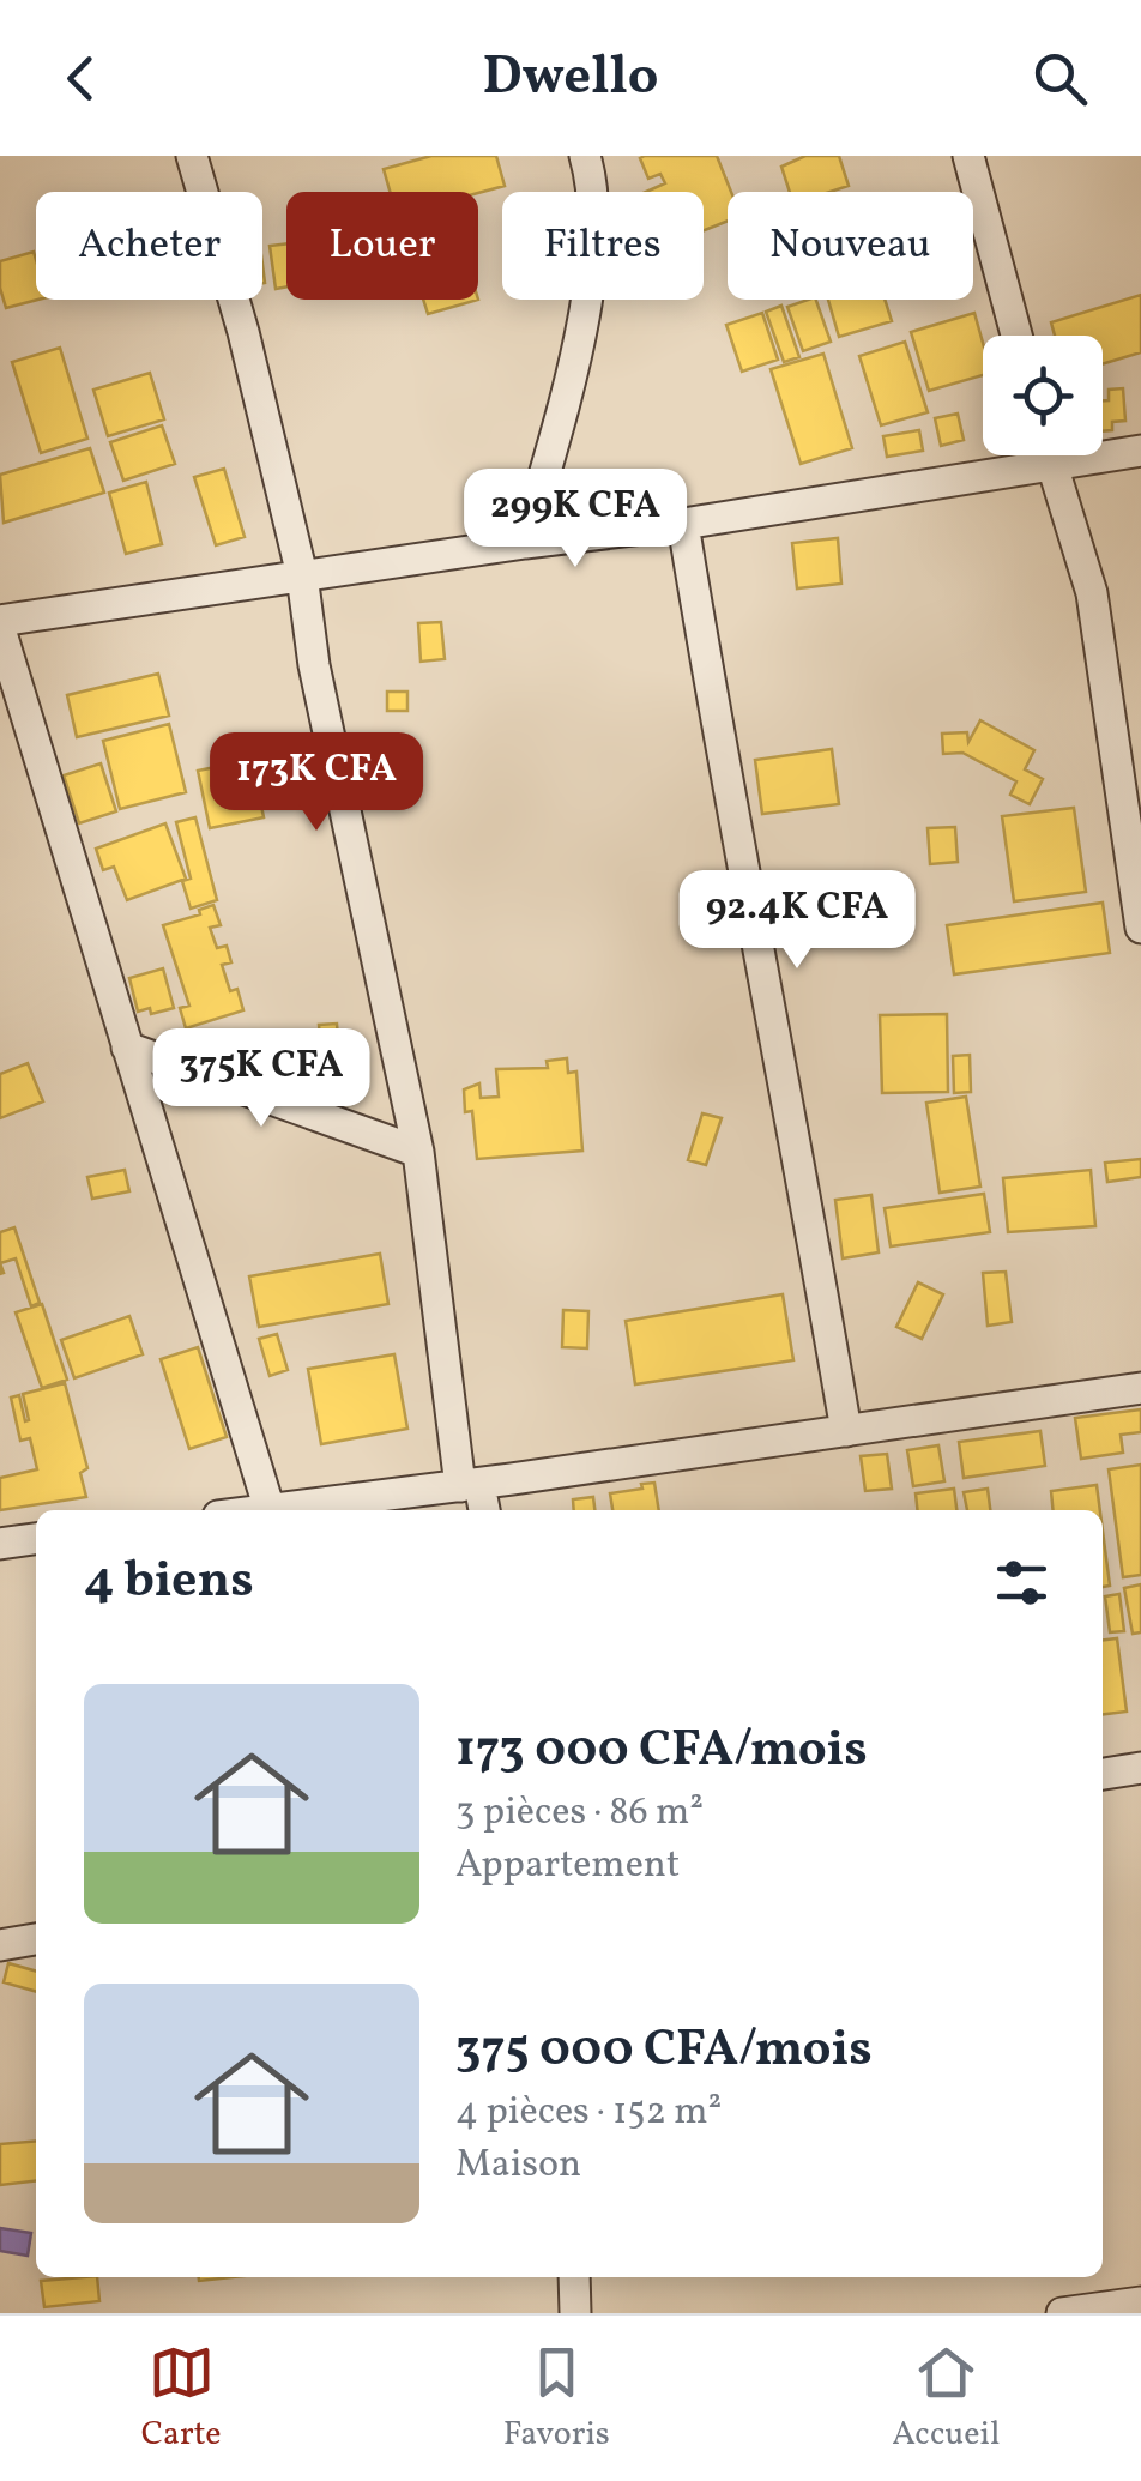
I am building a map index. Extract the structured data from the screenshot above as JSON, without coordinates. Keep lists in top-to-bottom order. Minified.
{"page":{"header":"Dwello","chip":["Acheter","Louer","Filtres","Nouveau"],"price":["299K CFA","173K CFA","92.4K CFA","375K CFA"],"heading":"4 biens","list":[{"name":"173 000 CFA/mois","note":"3 pièces · 86 m² · Appartement"},{"name":"375 000 CFA/mois","note":"4 pièces · 152 m² · Maison"}],"tabs":["Carte","Favoris","Accueil"]}}
